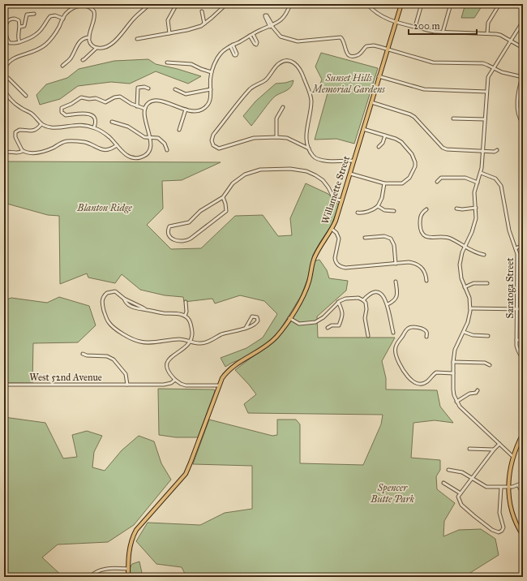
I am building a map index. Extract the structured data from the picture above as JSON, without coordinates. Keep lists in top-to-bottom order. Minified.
{"streets":{"main road":["Willamette Street"],"street":["Saratoga Street","West 52nd Avenue"]},"parks":["Sunset Hills Memorial Gardens","Blanton Ridge","Spencer Butte Park"],"scale_bar":"200 m"}
